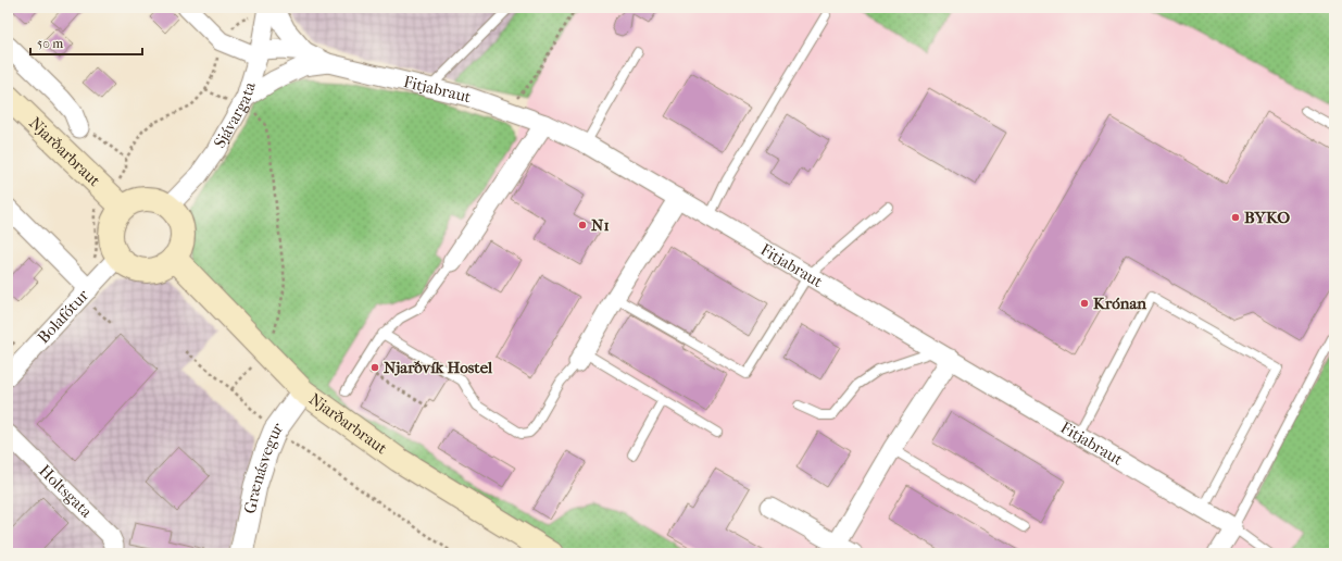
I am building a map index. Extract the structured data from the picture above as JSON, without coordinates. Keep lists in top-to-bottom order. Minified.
{"streets":{"main road":["Njarðarbraut"],"street":["Fitjabraut","Sjávargata","Bolafótur","Grænásvegur","Holtsgata"]},"crossings":[["Fitjabraut","Sjávargata"],["Sjávargata","Njarðarbraut"],["Sjávargata","Bolafótur"],["Njarðarbraut","Bolafótur"],["Njarðarbraut","Grænásvegur"]],"places":["BYKO","N1","Krónan","Njarðvík Hostel"],"scale_bar":"50 m"}
